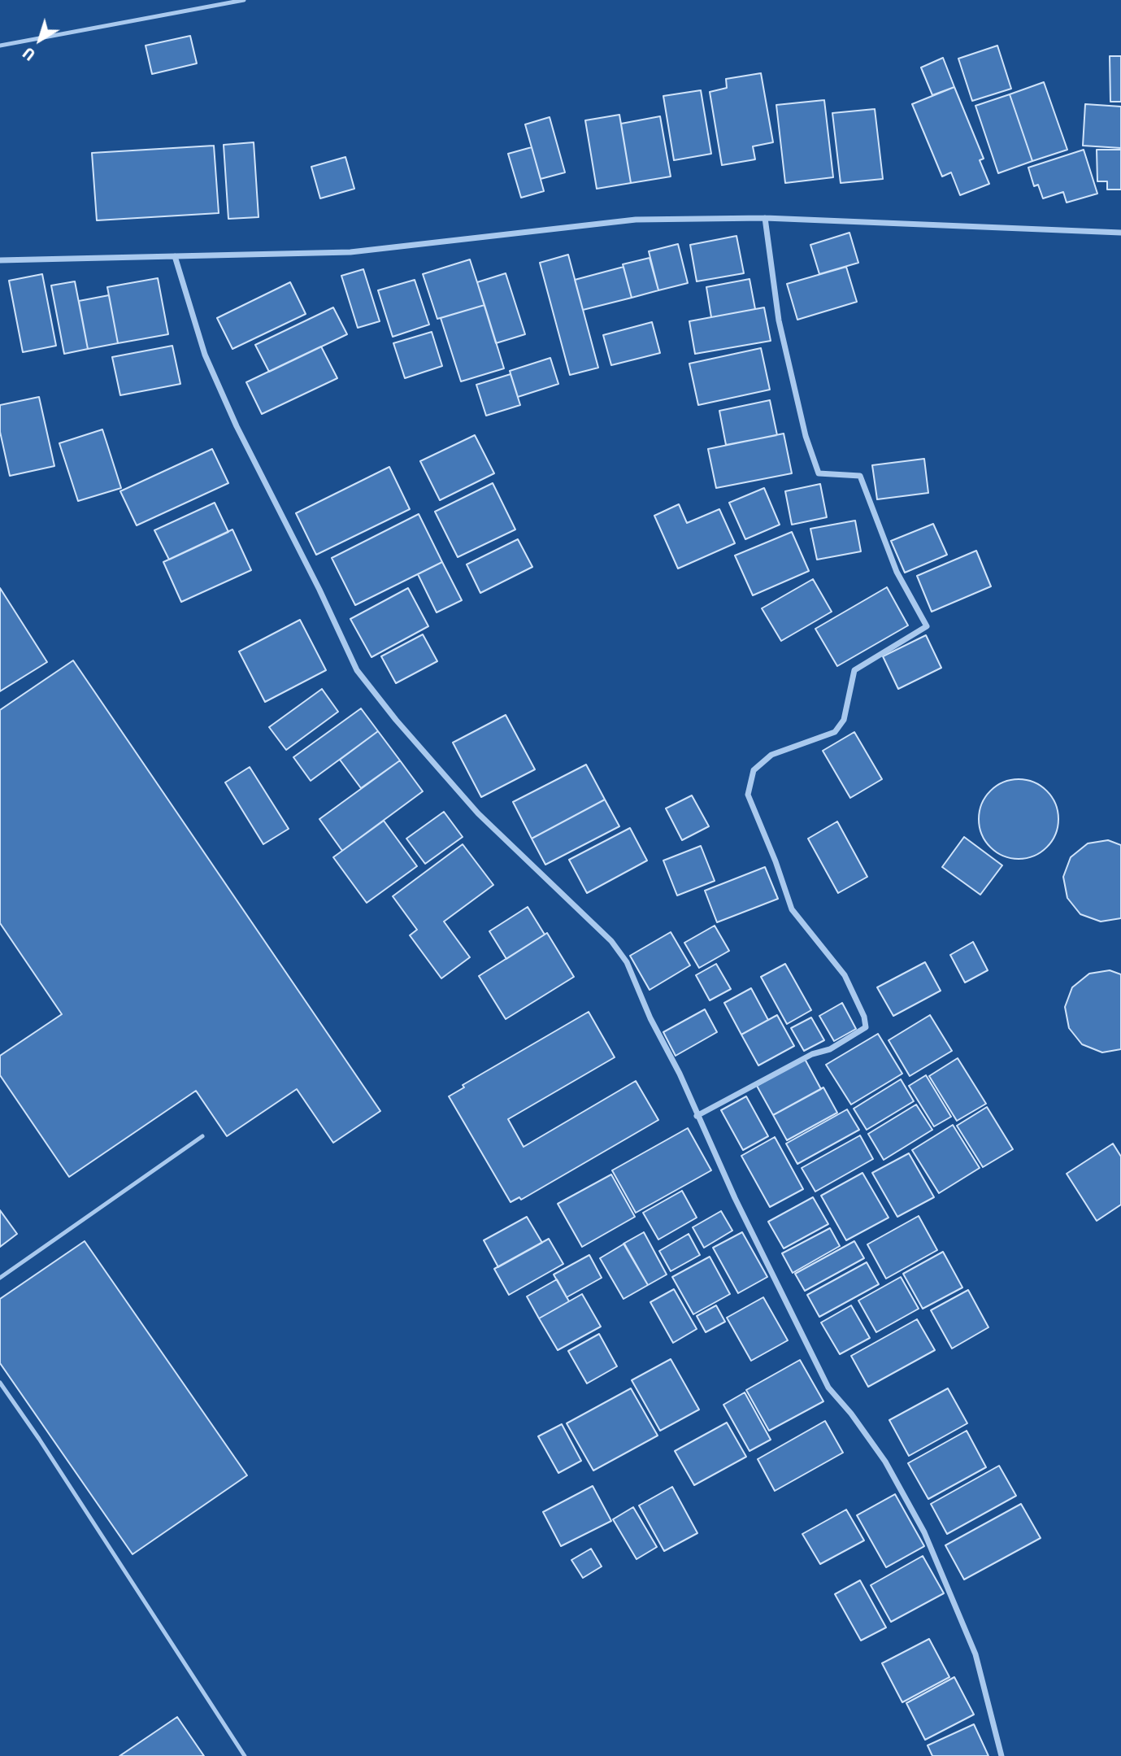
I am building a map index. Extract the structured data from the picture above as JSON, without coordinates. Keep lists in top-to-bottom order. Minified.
{"north":"bottom left"}
